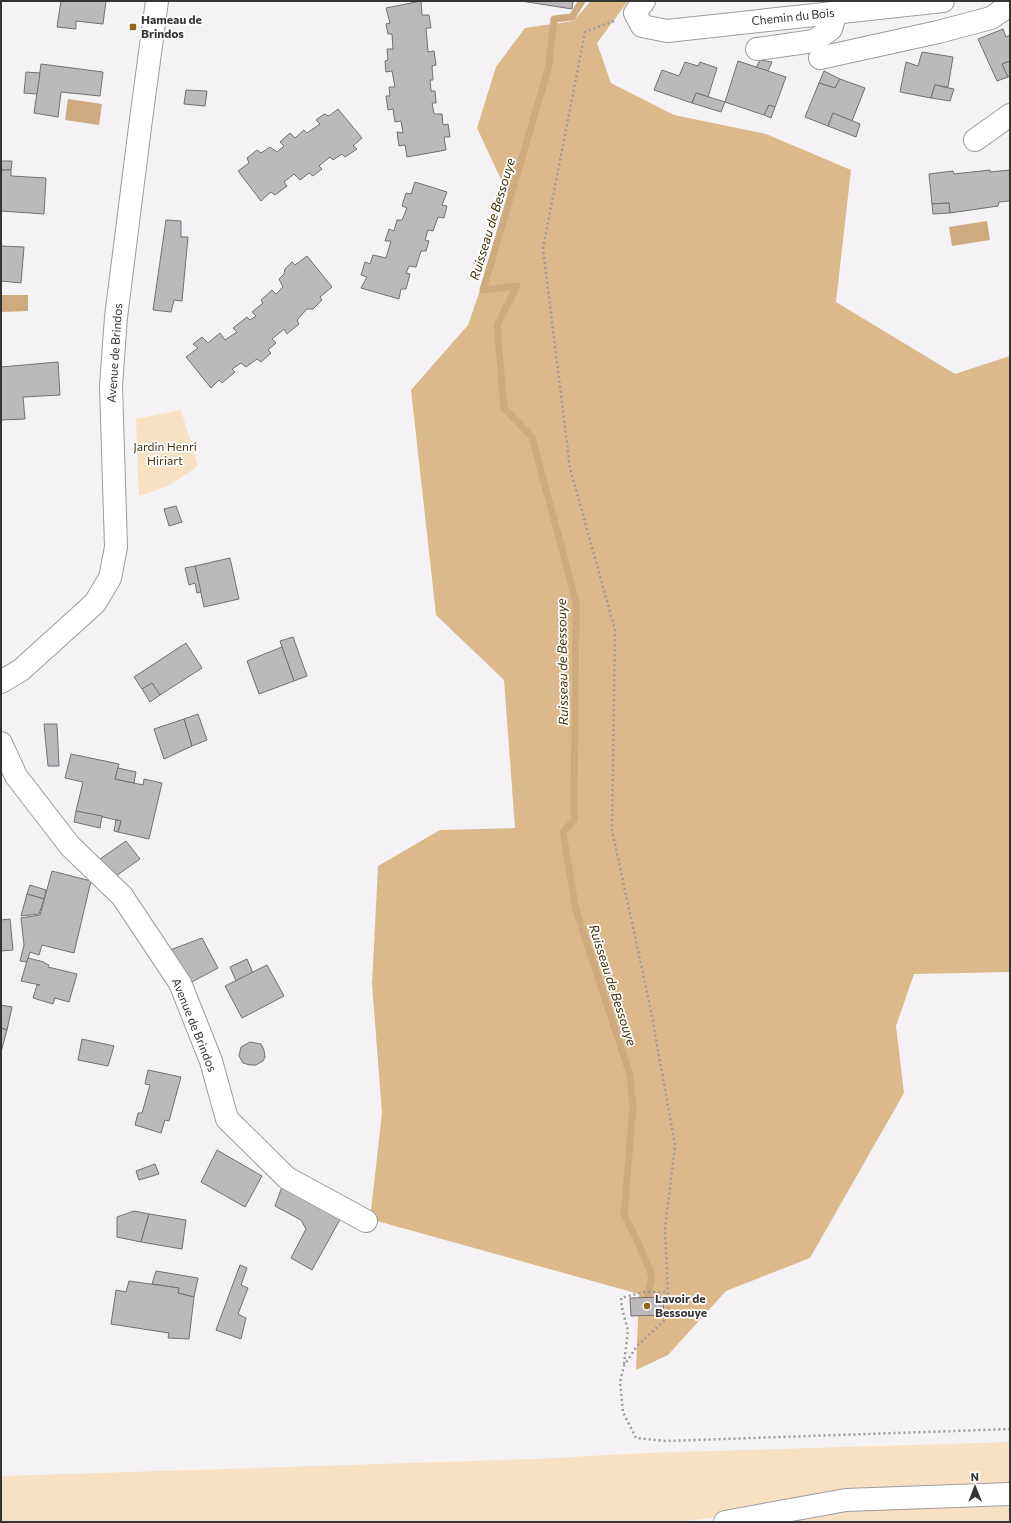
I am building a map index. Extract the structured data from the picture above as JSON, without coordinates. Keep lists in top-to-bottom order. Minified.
{"streets":{"street":["Chemin du Bois","Avenue de Brindos"]},"water":["Ruisseau de Bessouye"],"parks":["Jardin Henri Hiriart"],"places":{"transit":["Hameau de Brindos"],"other":["Lavoir de Bessouye"]},"north":"top"}
